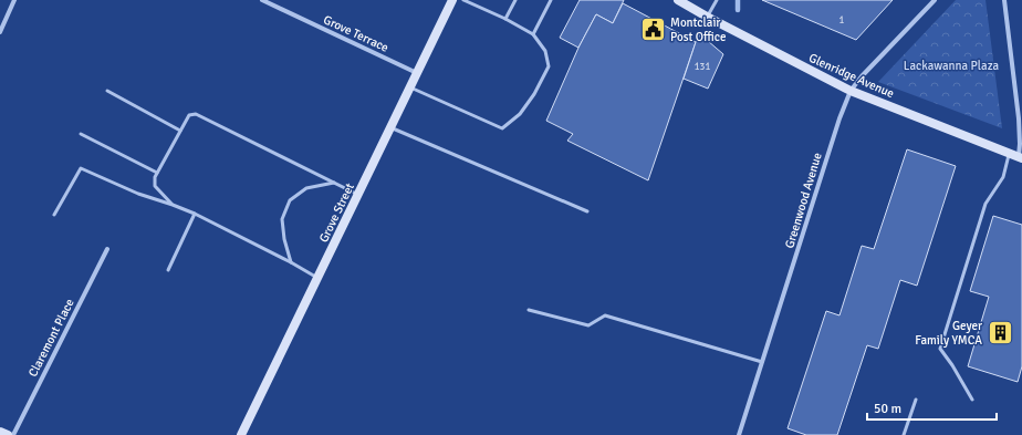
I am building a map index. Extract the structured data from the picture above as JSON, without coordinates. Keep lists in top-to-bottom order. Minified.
{"streets":{"main road":["Glenridge Avenue","Grove Street"],"street":["Grove Terrace","Greenwood Avenue","Claremont Place"]},"crossings":[["Grove Terrace","Grove Street"],["Glenridge Avenue","Greenwood Avenue"]],"parks":["Lackawanna Plaza"],"places":{"public building":["Montclair Post Office"],"building":["Geyer Family YMCA"]},"house_numbers":["1","131"],"scale_bar":"50 m"}
